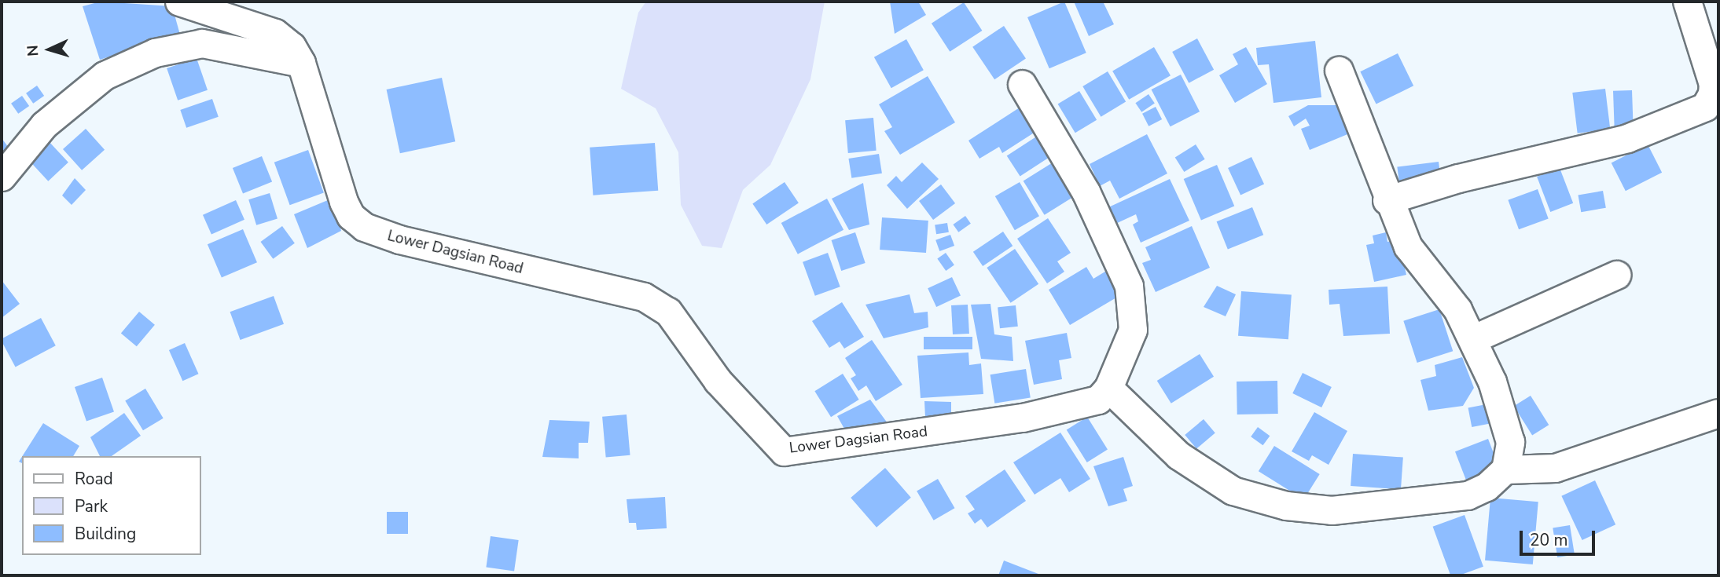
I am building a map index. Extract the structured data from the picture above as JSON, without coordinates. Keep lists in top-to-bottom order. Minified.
{"streets":{"street":["Lower Dagsian Road"]},"legend":["Road","Park","Building"],"scale_bar":"20 m","north":"left"}
